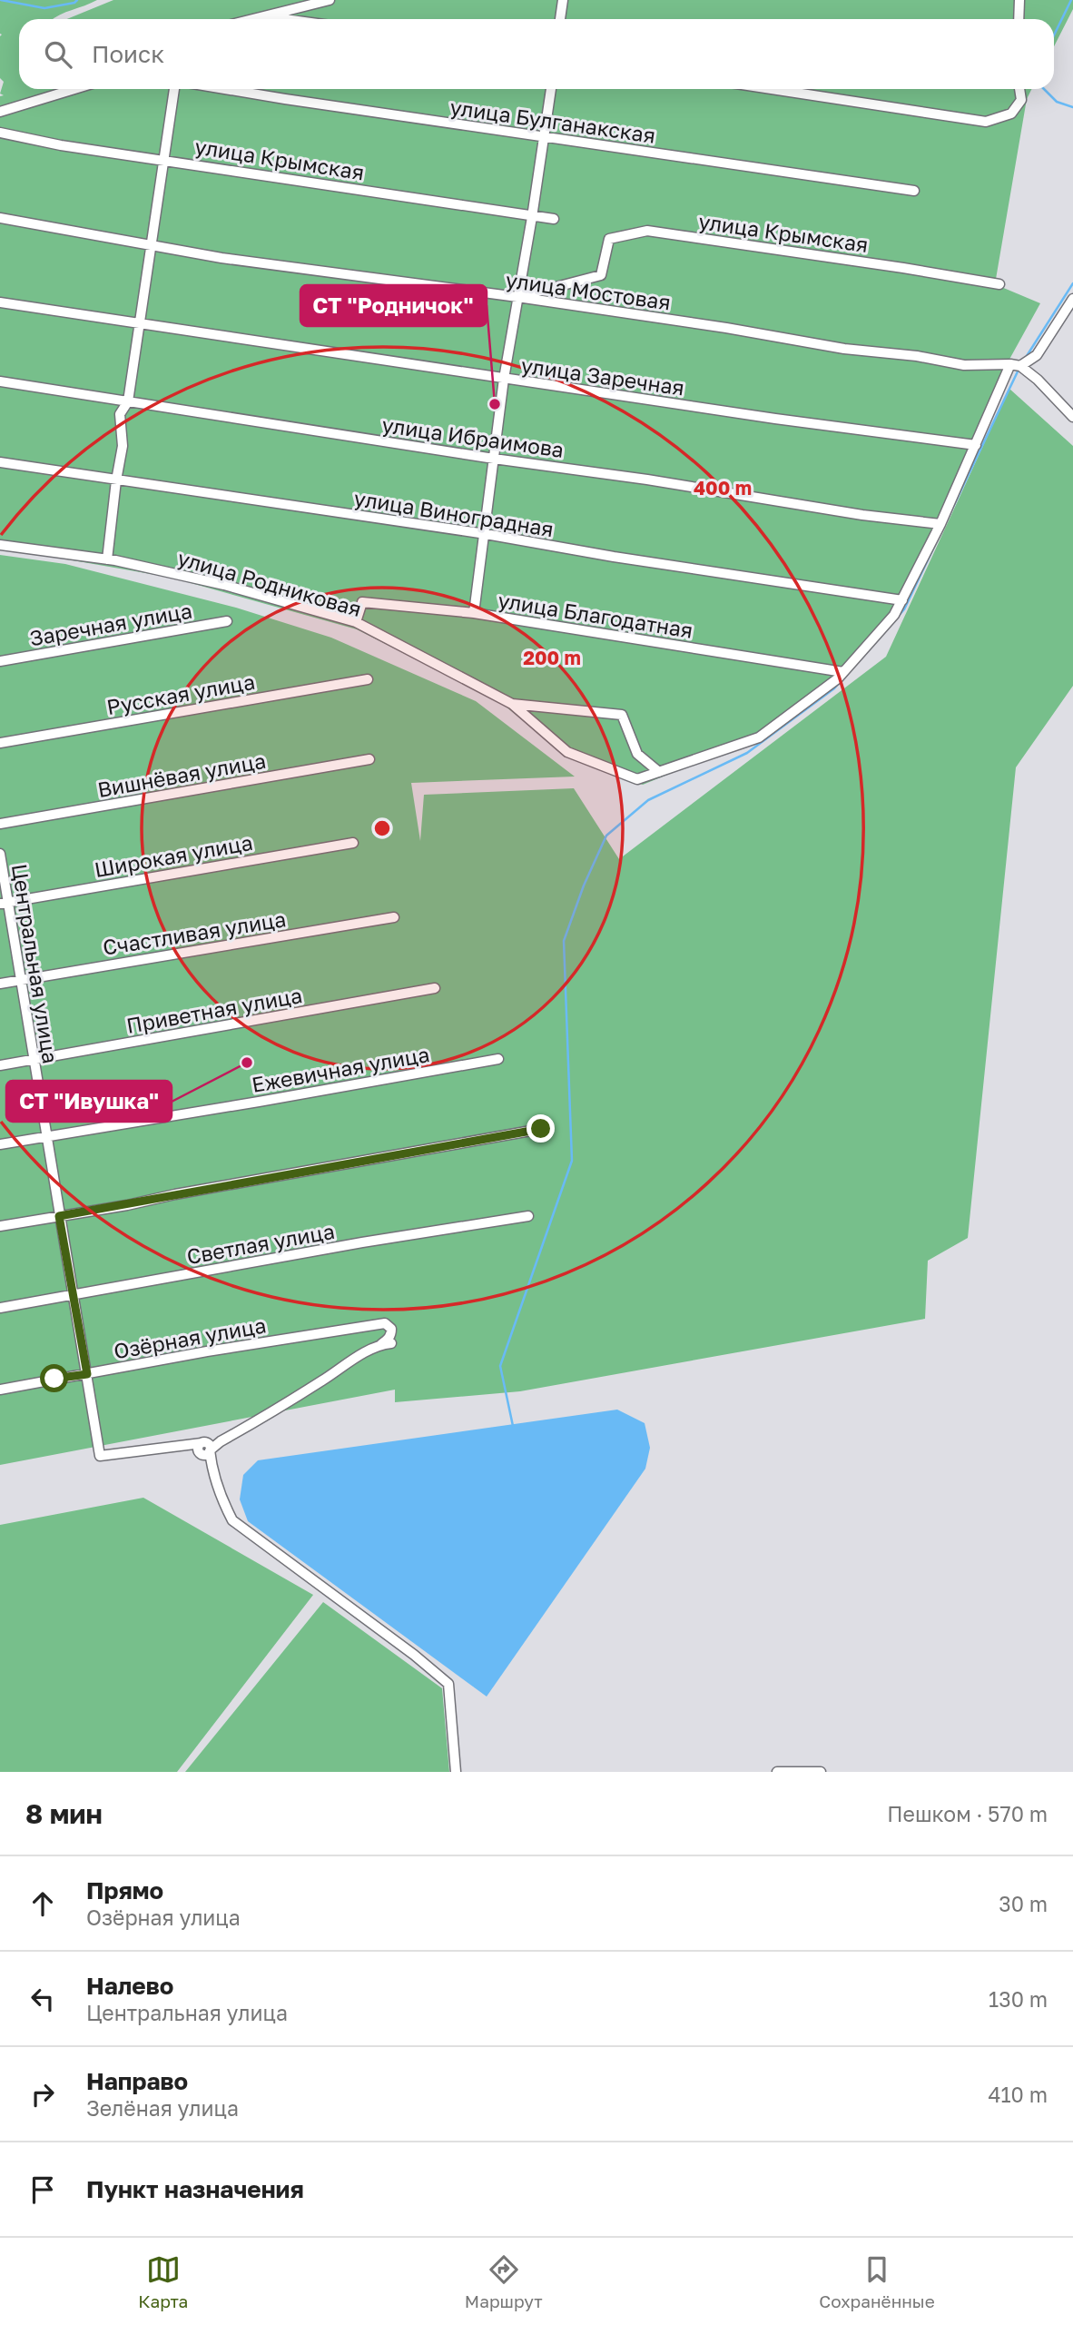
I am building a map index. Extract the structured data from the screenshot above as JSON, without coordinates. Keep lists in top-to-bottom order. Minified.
{"streets":{"street":["улица Булганакская","улица Крымская","улица Мостовая","улица Заречная","улица Ибраимова","улица Виноградная","улица Родниковая","улица Благодатная","Заречная улица","Русская улица","Вишнёвая улица","Широкая улица","Счастливая улица","Центральная улица","Приветная улица","Ежевичная улица","Светлая улица","Озёрная улица"]},"crossings":[["улица Крымская","улица Мостовая"],["улица Мостовая","улица Родниковая"],["улица Заречная","улица Родниковая"],["улица Ибраимова","улица Родниковая"],["улица Виноградная","улица Родниковая"],["улица Родниковая","улица Благодатная"],["Широкая улица","Центральная улица"],["Счастливая улица","Центральная улица"],["Центральная улица","Приветная улица"],["Центральная улица","Ежевичная улица"],["Центральная улица","Светлая улица"],["Центральная улица","Озёрная улица"]],"places":["СТ \"Родничок\"","СТ \"Ивушка\""],"page":{"search":"Поиск","heading":["8 мин","Пешком · 570 m"],"list":[["Прямо","Озёрная улица","30 m"],["Налево","Центральная улица","130 m"],["Направо","Зелёная улица","410 m"],"Пункт назначения"],"nav":["Карта","Маршрут","Сохранённые"]},"rings":["400 m","200 m"]}
